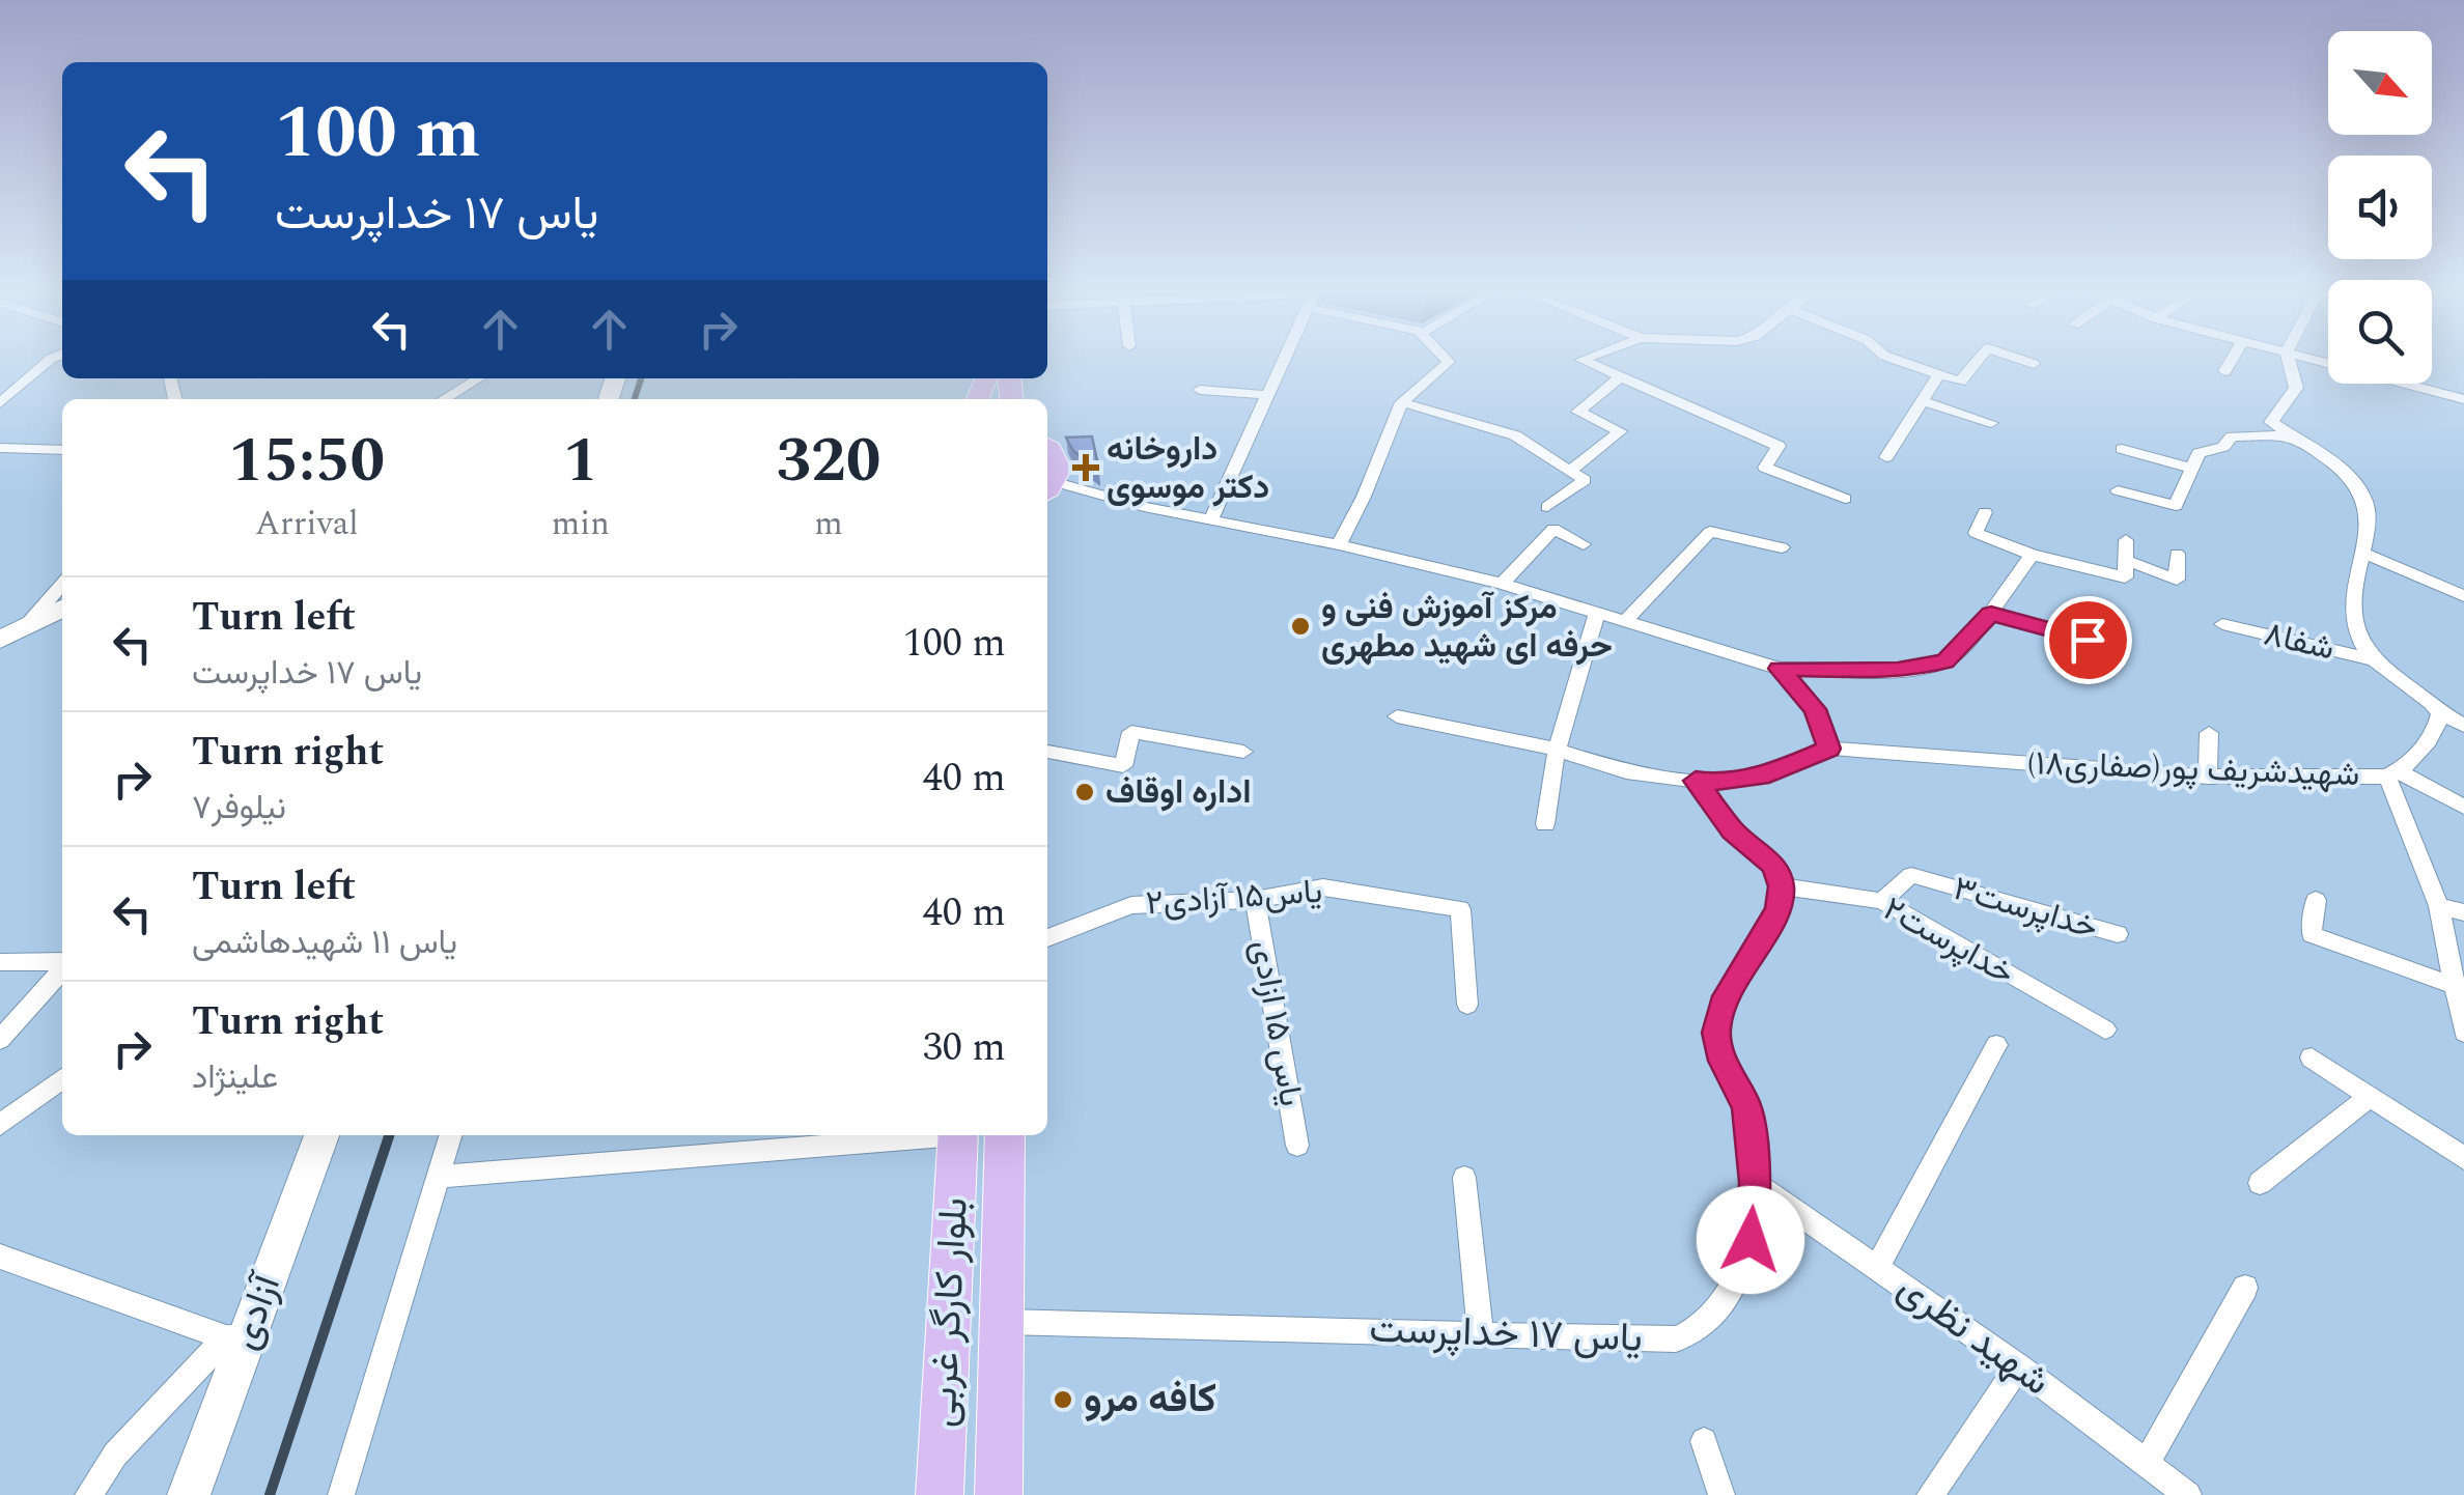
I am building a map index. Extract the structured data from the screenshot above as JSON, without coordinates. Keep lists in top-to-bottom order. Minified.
{"streets":{"main road":["بلوار کارگر غربی"],"street":["شفا۸","شهیدشریف پور(صفاری۱۸)","یاس۱۵ آزادی۲","خداپرست۳","خداپرست۲","یاس ۱۵ ازادی","آزادی","یاس ۱۷ خداپرست","شهید نظری"]},"crossings":[["یاس۱۵ آزادی۲","یاس ۱۵ ازادی"],["خداپرست۳","خداپرست۲"],["خداپرست۲","یاس ۱۷ خداپرست"],["بلوار کارگر غربی","یاس ۱۷ خداپرست"],["یاس ۱۷ خداپرست","شهید نظری"]],"places":{"health":["داروخانه دکتر موسوی"],"other":["مرکز آموزش فنی و حرفه ای شهید مطهری","اداره اوقاف","کافه مرو"]},"north":"bottom right","page":{"turn":["100 m","یاس ۱۷ خداپرست"],"eta":["15:50","Arrival","1","min","320","m"],"list":[{"name":"Turn left","note":"یاس ۱۷ خداپرست","value":"100 m"},{"name":"Turn right","note":"نیلوفر۷","value":"40 m"},{"name":"Turn left","note":"یاس ۱۱ شهیدهاشمی","value":"40 m"},{"name":"Turn right","note":"علینژاد","value":"30 m"}]}}
